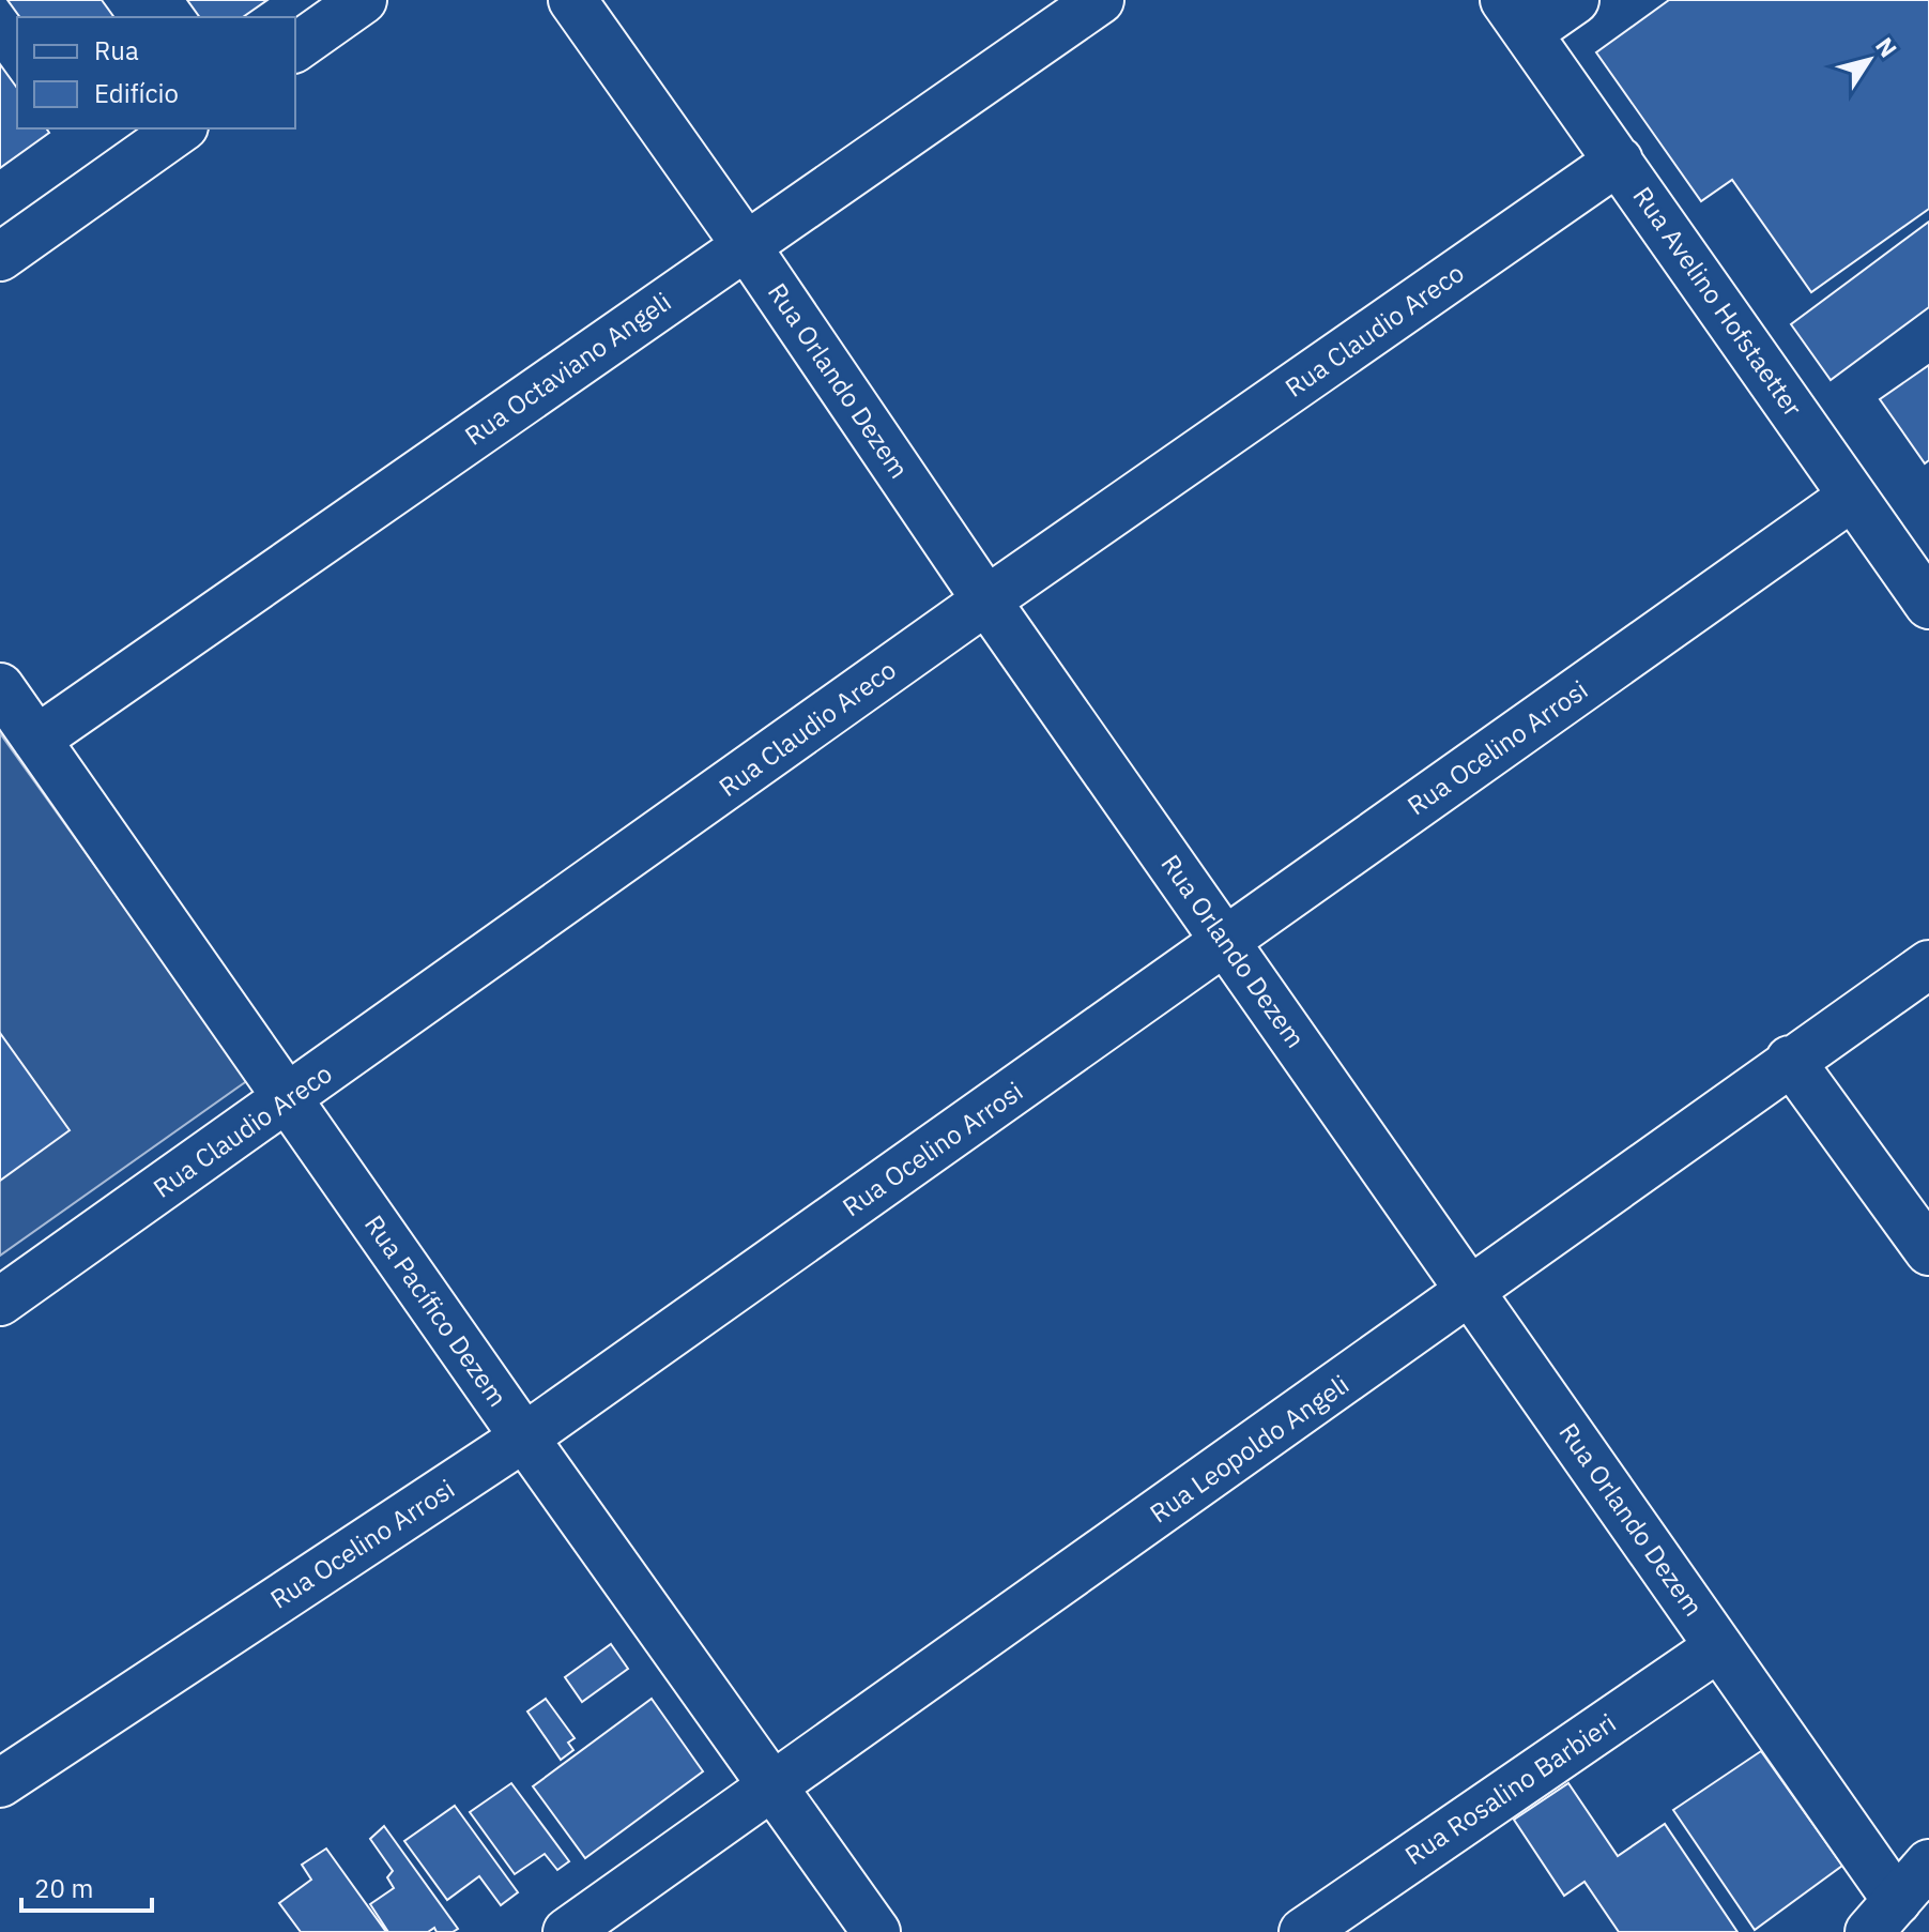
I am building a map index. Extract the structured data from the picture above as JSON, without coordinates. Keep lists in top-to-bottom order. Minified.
{"streets":{"street":["Rua Avelino Hofstaetter","Rua Claudio Areco","Rua Octaviano Angeli","Rua Orlando Dezem","Rua Ocelino Arrosi","Rua Pacífico Dezem","Rua Leopoldo Angeli","Rua Rosalino Barbieri"]},"crossings":[["Rua Avelino Hofstaetter","Rua Claudio Areco"],["Rua Avelino Hofstaetter","Rua Ocelino Arrosi"],["Rua Claudio Areco","Rua Orlando Dezem"],["Rua Claudio Areco","Rua Pacífico Dezem"],["Rua Octaviano Angeli","Rua Orlando Dezem"],["Rua Octaviano Angeli","Rua Pacífico Dezem"],["Rua Orlando Dezem","Rua Ocelino Arrosi"],["Rua Orlando Dezem","Rua Leopoldo Angeli"],["Rua Orlando Dezem","Rua Rosalino Barbieri"],["Rua Ocelino Arrosi","Rua Pacífico Dezem"],["Rua Pacífico Dezem","Rua Leopoldo Angeli"]],"legend":["Rua","Edifício"],"scale_bar":"20 m","north":"top right"}
